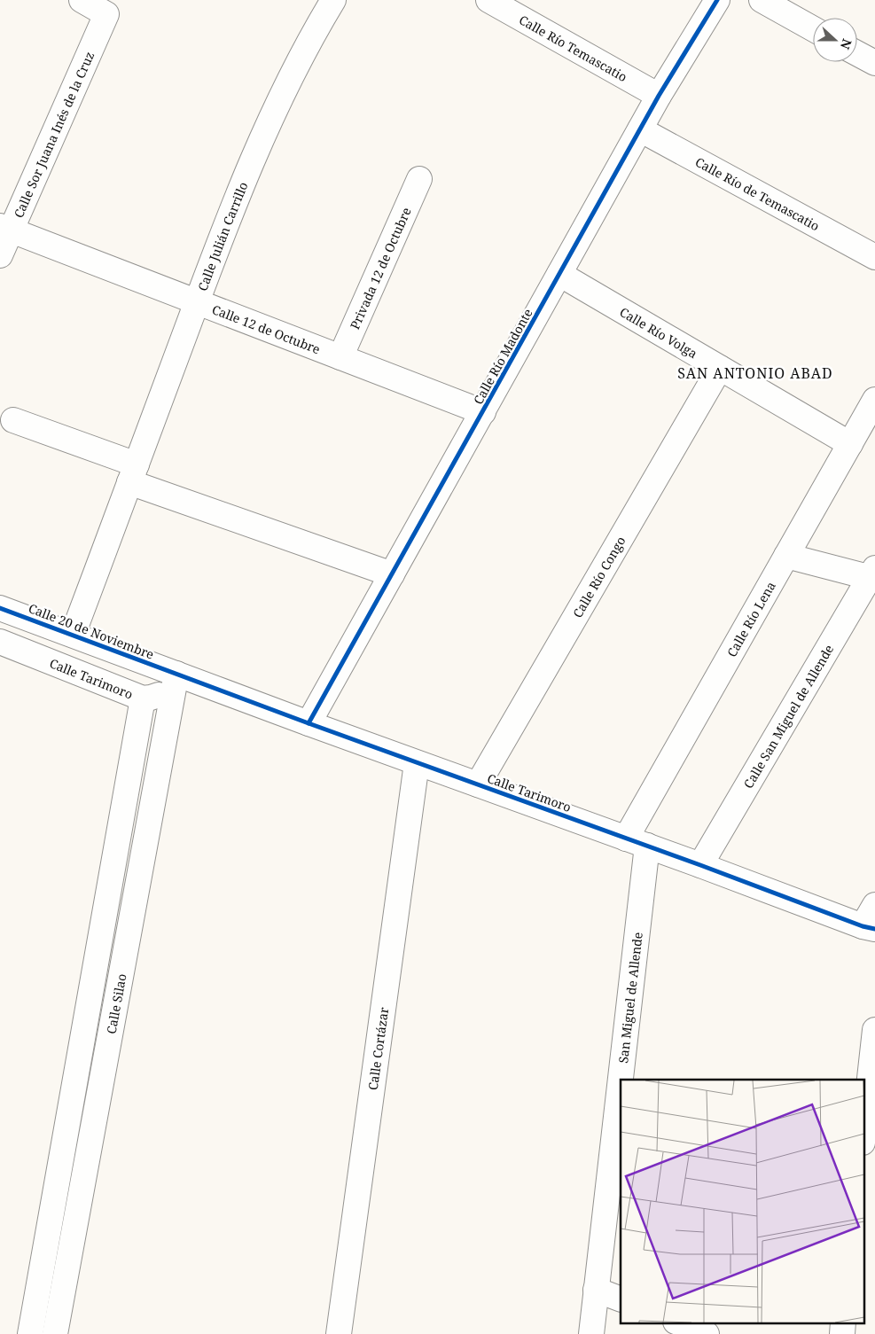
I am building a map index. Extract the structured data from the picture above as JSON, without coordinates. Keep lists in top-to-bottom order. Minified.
{"streets":{"street":["Calle Río Temascatio","Calle Sor Juana Inés de la Cruz","Calle Río de Temascatio","Calle Julián Carrillo","Privada 12 de Octubre","Calle 12 de Octubre","Calle Río Volga","Calle Río Madonte","Calle Río Congo","Calle Río Lena","Calle 20 de Noviembre","Calle Tarimoro","Calle San Miguel de Allende","San Miguel de Allende","Calle Silao","Calle Cortázar"]},"crossings":[["Calle Río Temascatio","Calle Río Madonte"],["Calle Sor Juana Inés de la Cruz","Calle 12 de Octubre"],["Calle Río de Temascatio","Calle Río Madonte"],["Calle Julián Carrillo","Calle 12 de Octubre"],["Calle Julián Carrillo","Calle 20 de Noviembre"],["Privada 12 de Octubre","Calle 12 de Octubre"],["Calle 12 de Octubre","Calle Río Madonte"],["Calle Río Volga","Calle Río Madonte"],["Calle Río Volga","Calle Río Congo"],["Calle Río Volga","Calle Río Lena"],["Calle Río Madonte","Calle Tarimoro"],["Calle Río Congo","Calle Tarimoro"],["Calle Río Lena","Calle Tarimoro"],["Calle Río Lena","San Miguel de Allende"],["Calle 20 de Noviembre","Calle Tarimoro"],["Calle 20 de Noviembre","Calle Silao"],["Calle Tarimoro","Calle San Miguel de Allende"],["Calle Tarimoro","San Miguel de Allende"],["Calle Tarimoro","Calle Silao"],["Calle Tarimoro","Calle Cortázar"]],"districts":["SAN ANTONIO ABAD"],"north":"right"}
